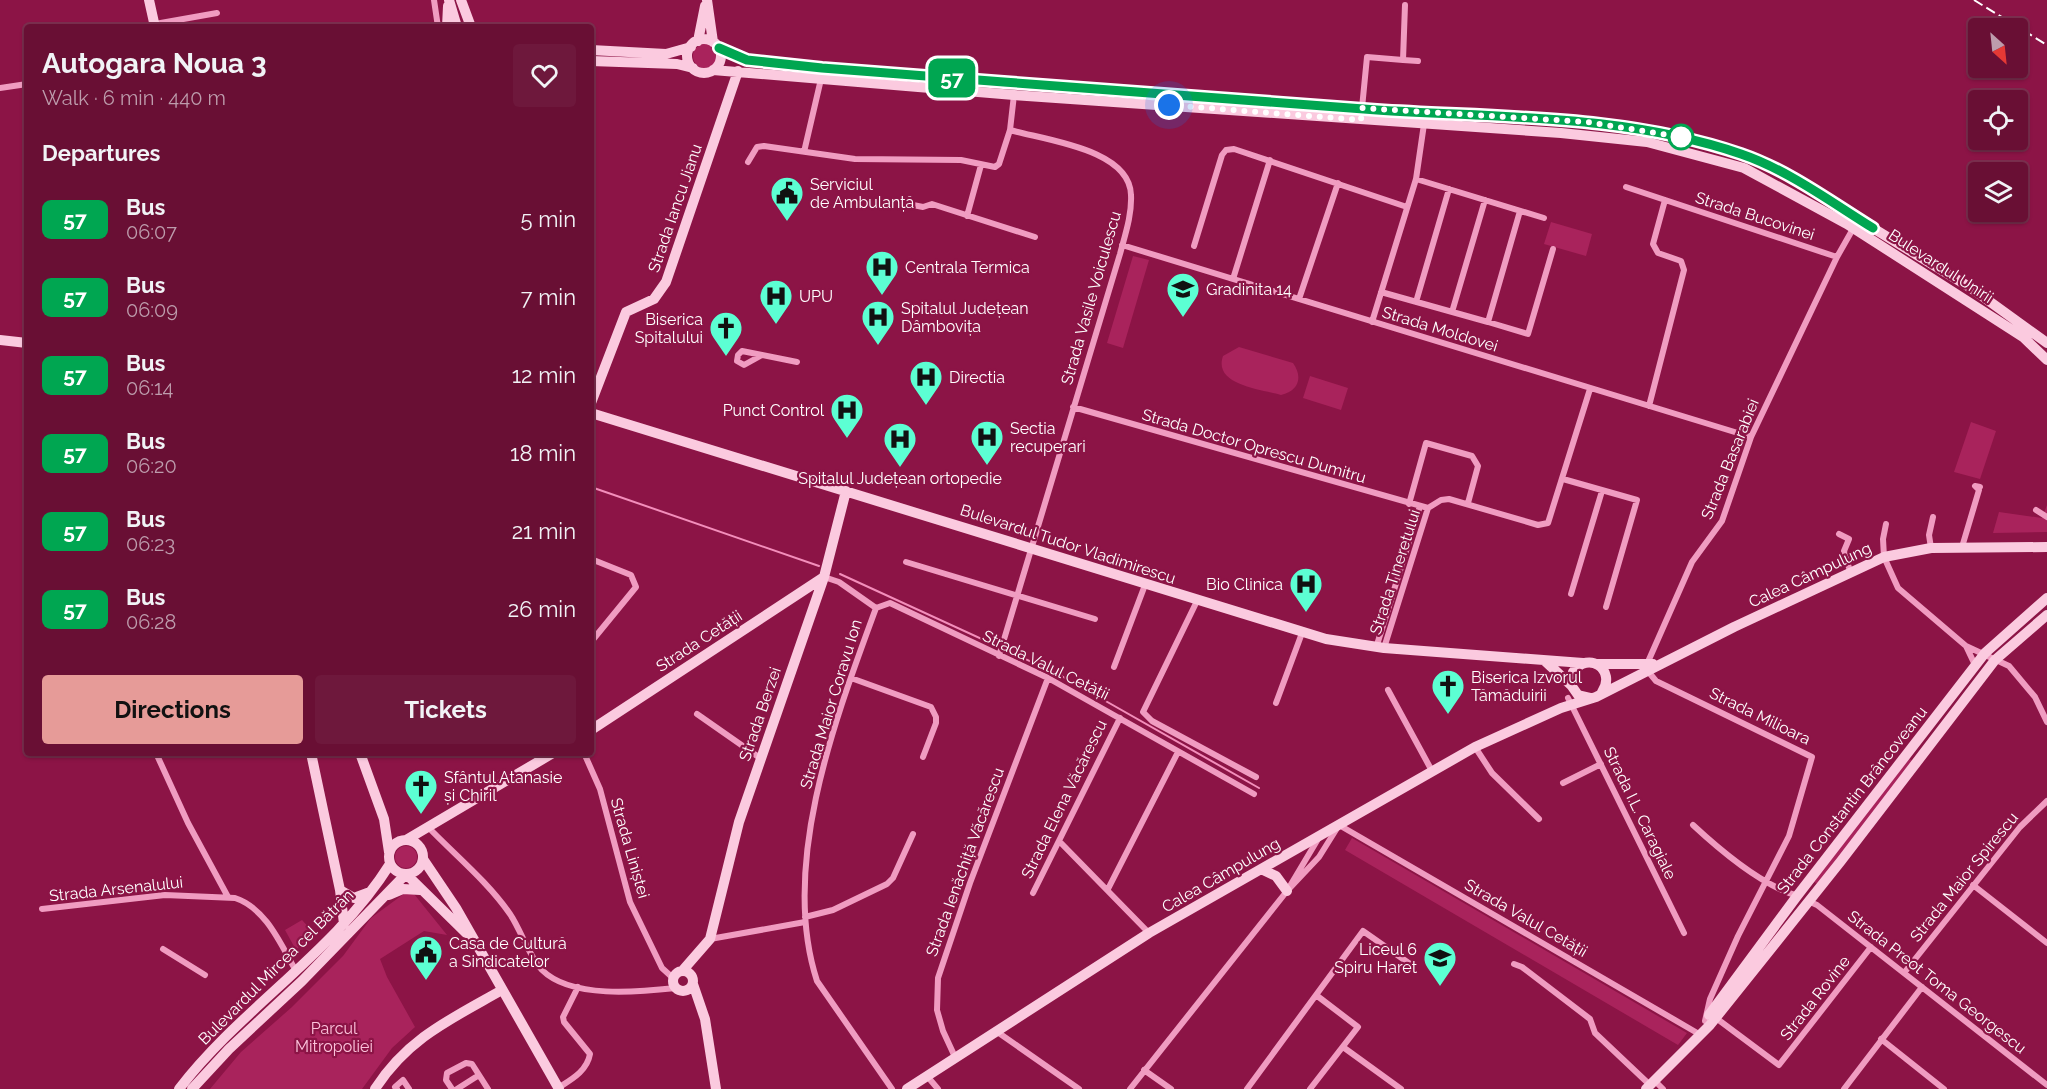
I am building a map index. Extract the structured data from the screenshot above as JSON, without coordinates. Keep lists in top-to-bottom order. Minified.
{"streets":{"main road":["Strada Iancu Jianu","Bulevardul Unirii","Bulevardul Tudor Vladimirescu","Calea Câmpulung","Strada Cetății","Strada Berzei","Strada Constantin Brâncoveanu","Bulevardul Mircea cel Bătrân"],"street":["Strada Bucovinei","Strada Vasile Voiculescu","Strada Moldovei","Strada Doctor Oprescu Dumitru","Strada Basarabiei","Strada Tineretului","Strada Valul Cetății","Strada Maior Coravu Ion","Strada Milioara","Strada Elena Văcărescu","Strada I.L. Caragiale","Strada Liniștei","Strada Ienăchiță Văcărescu","Strada Maior Spirescu","Strada Arsenalului","Strada Preot Toma Georgescu","Strada Rovine"]},"crossings":[["Strada Iancu Jianu","Bulevardul Unirii"],["Strada Bucovinei","Strada Basarabiei"],["Bulevardul Unirii","Strada Basarabiei"],["Strada Vasile Voiculescu","Strada Moldovei"],["Strada Vasile Voiculescu","Strada Doctor Oprescu Dumitru"],["Strada Vasile Voiculescu","Bulevardul Tudor Vladimirescu"],["Strada Vasile Voiculescu","Strada Valul Cetății"],["Strada Moldovei","Strada Basarabiei"],["Strada Moldovei","Strada Tineretului"],["Strada Doctor Oprescu Dumitru","Strada Tineretului"],["Strada Basarabiei","Calea Câmpulung"],["Strada Basarabiei","Strada Milioara"],["Bulevardul Tudor Vladimirescu","Strada Tineretului"],["Bulevardul Tudor Vladimirescu","Calea Câmpulung"],["Bulevardul Tudor Vladimirescu","Strada Berzei"],["Bulevardul Tudor Vladimirescu","Strada I.L. Caragiale"],["Calea Câmpulung","Strada Valul Cetății"],["Calea Câmpulung","Strada Milioara"],["Calea Câmpulung","Strada I.L. Caragiale"],["Calea Câmpulung","Strada Ienăchiță Văcărescu"],["Strada Cetății","Strada Berzei"],["Strada Valul Cetății","Strada Maior Coravu Ion"],["Strada Valul Cetății","Strada Elena Văcărescu"],["Strada Valul Cetății","Strada Constantin Brâncoveanu"],["Strada Valul Cetății","Strada Ienăchiță Văcărescu"],["Strada Milioara","Strada Constantin Brâncoveanu"],["Strada Milioara","Strada Rovine"],["Strada Constantin Brâncoveanu","Strada Preot Toma Georgescu"],["Strada Constantin Brâncoveanu","Strada Rovine"],["Strada Maior Spirescu","Strada Preot Toma Georgescu"],["Strada Preot Toma Georgescu","Strada Rovine"]],"parks":["Parcul Mitropoliei"],"places":{"public building":["Serviciul de Ambulanță","Casa de Cultură a Sindicatelor"],"hospital":["Centrala Termica","UPU","Spitalul Județean Dâmbovița","Directia","Punct Control","Sectia recuperari","Spitalul Județean ortopedie","Bio Clinica"],"school or university":["Gradinita 14","Liceul 6 Spiru Haret"],"church":["Biserica Spitalului","Biserica Izvorul Tămăduirii","Sfântul Atanasie și Chiril"]},"lines":["bus line 57"],"north":"bottom right","page":{"on_map":"57","heading":[["Autogara Noua 3","Walk · 6 min · 440 m"],"Departures"],"list":[{"mark":"57","name":"Bus","note":"06:07","value":"5 min"},{"mark":"57","name":"Bus","note":"06:09","value":"7 min"},{"mark":"57","name":"Bus","note":"06:14","value":"12 min"},{"mark":"57","name":"Bus","note":"06:20","value":"18 min"},{"mark":"57","name":"Bus","note":"06:23","value":"21 min"},{"mark":"57","name":"Bus","note":"06:28","value":"26 min"}],"buttons":["Directions","Tickets"]}}
